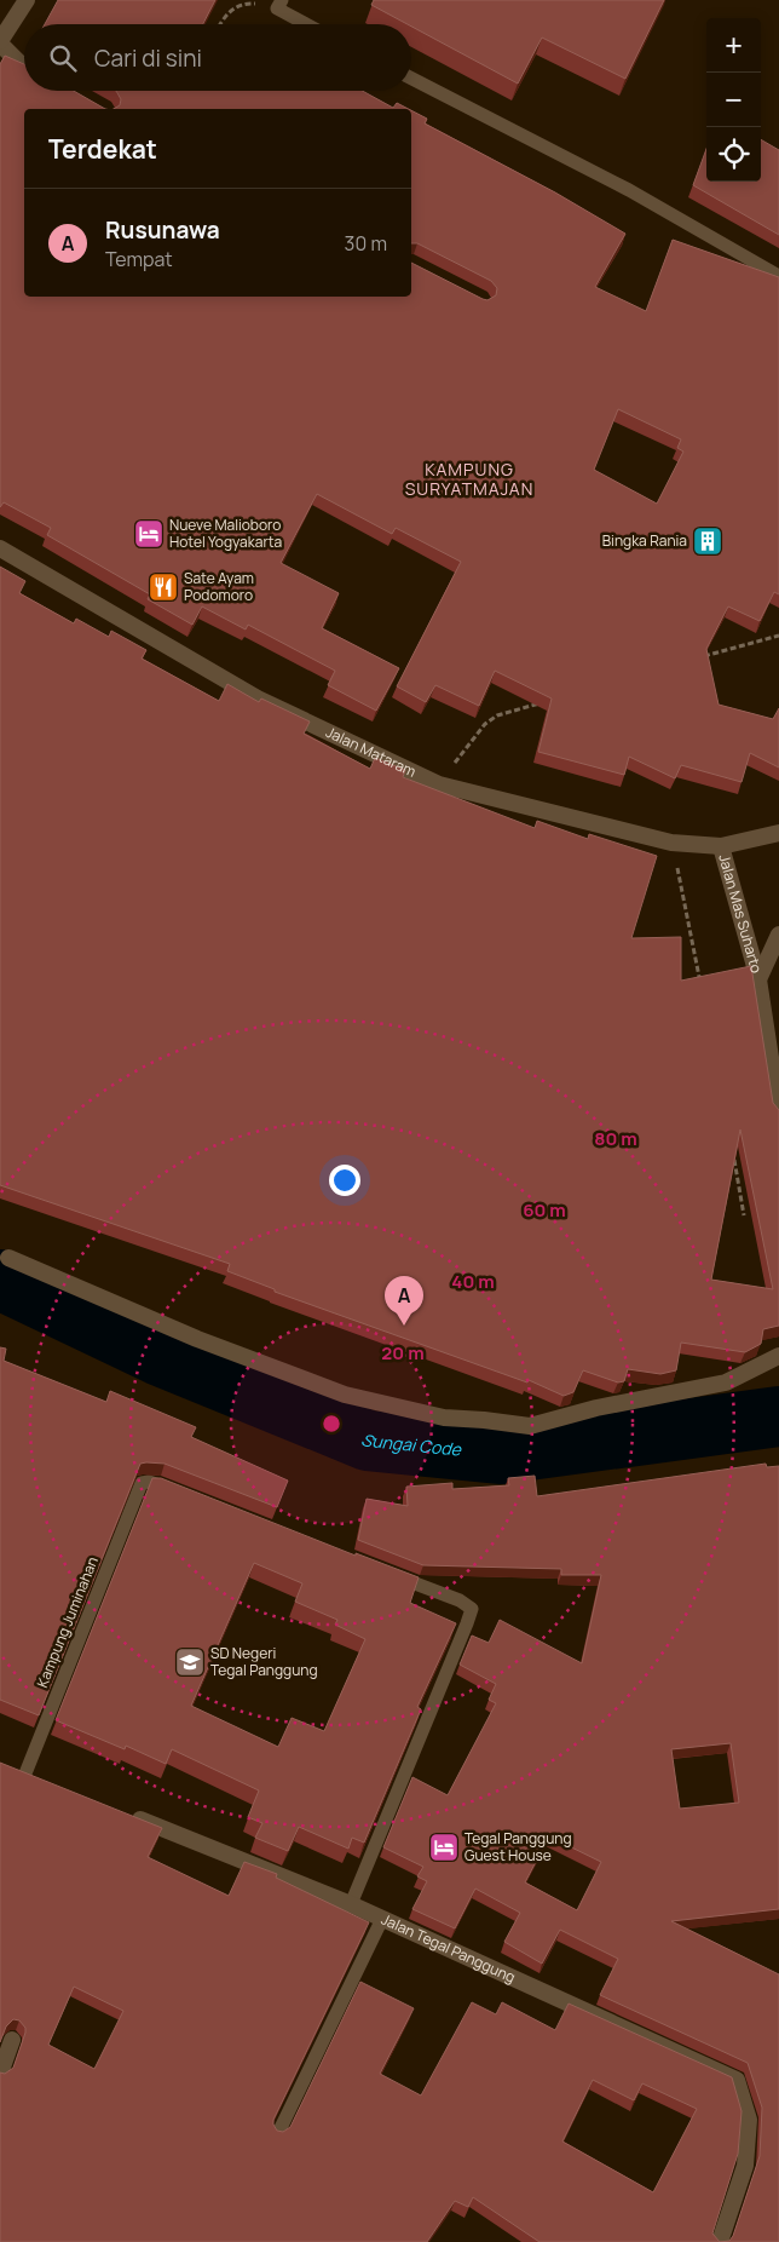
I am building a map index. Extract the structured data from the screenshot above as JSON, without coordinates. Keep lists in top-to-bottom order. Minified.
{"streets":{"street":["Jalan Mataram","Jalan Mas Suharto","Jalan Tegal Panggung"],"lane":["Kampung Juminahan"]},"crossings":[["Jalan Mataram","Jalan Mas Suharto"]],"districts":["KAMPUNG SURYATMAJAN"],"water":["Sungai Code"],"places":{"hotel":["Nueve Malioboro Hotel Yogyakarta","Tegal Panggung Guest House"],"building":["Bingka Rania"],"restaurant":["Sate Ayam Podomoro"],"school or university":["SD Negeri Tegal Panggung"]},"page":{"map_buttons":["+","−"],"search":"Cari di sini","heading":"Terdekat","list":[{"mark":"A","name":"Rusunawa","note":"Tempat","value":"30 m"}],"pins":"A"},"rings":["80 m","60 m","40 m","20 m"]}
